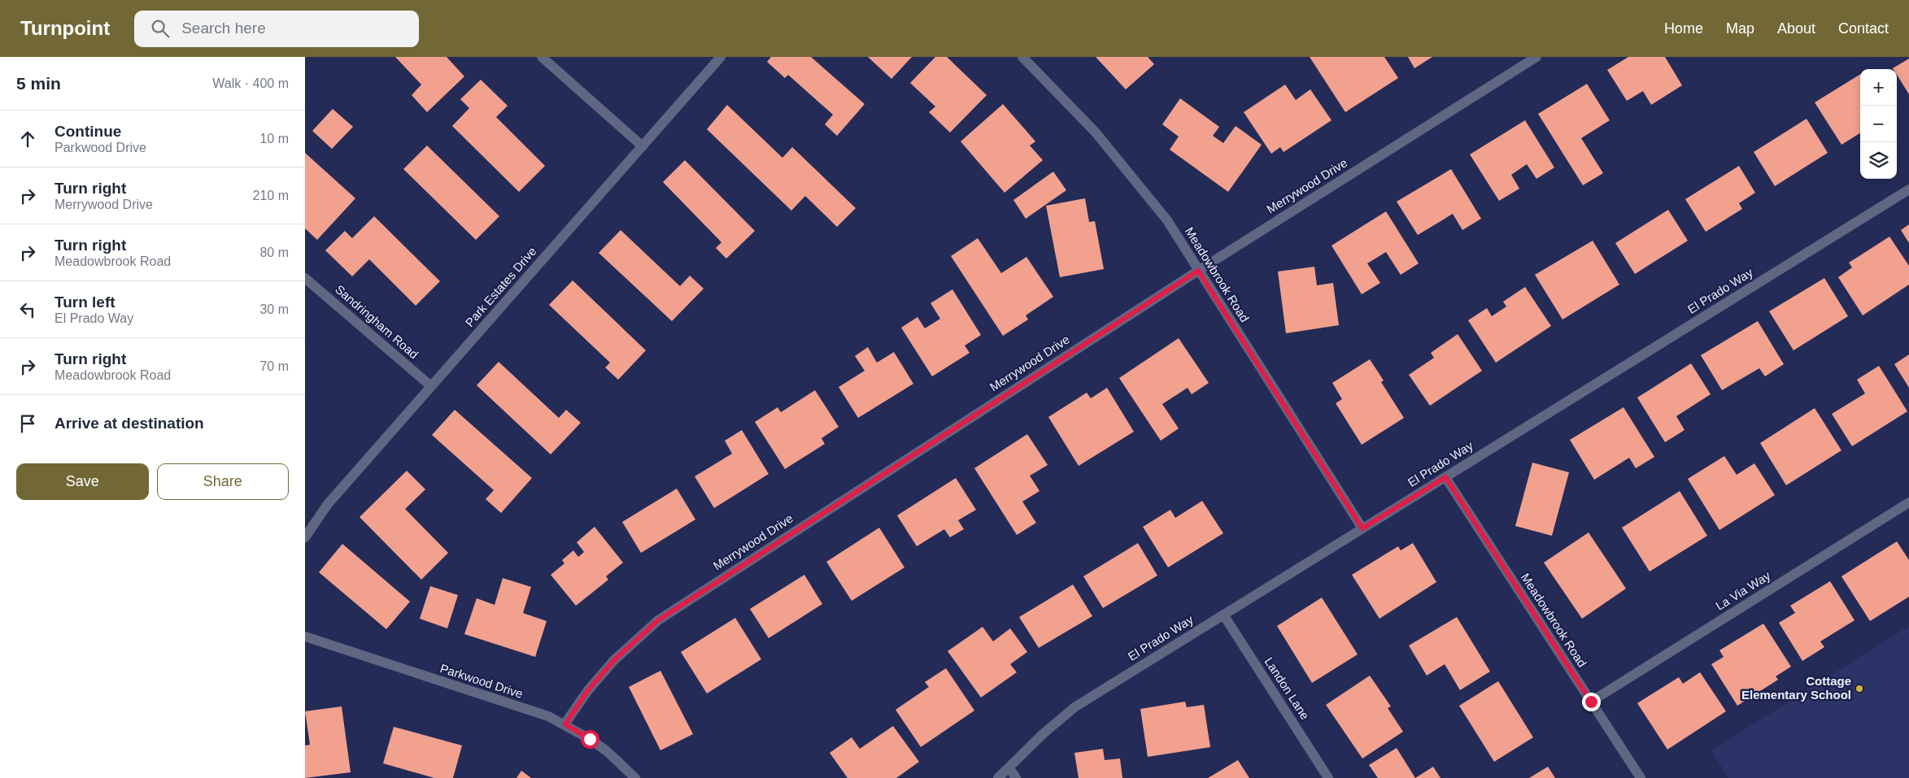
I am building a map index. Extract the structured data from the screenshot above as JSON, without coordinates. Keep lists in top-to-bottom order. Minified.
{"streets":{"street":["Merrywood Drive","Meadowbrook Road","Park Estates Drive","El Prado Way","Sandringham Road","La Via Way","Parkwood Drive","Landon Lane"]},"crossings":[["Merrywood Drive","Meadowbrook Road"],["Merrywood Drive","Parkwood Drive"],["Meadowbrook Road","El Prado Way"],["Meadowbrook Road","La Via Way"],["Park Estates Drive","Sandringham Road"],["El Prado Way","Landon Lane"]],"places":["Cottage Elementary School"],"page":{"header":"Turnpoint","search":"Search here","nav":["Home","Map","About","Contact"],"heading":["5 min","Walk · 400 m"],"map_buttons":["+","−"],"list":[["Continue","Parkwood Drive","10 m"],["Turn right","Merrywood Drive","210 m"],["Turn right","Meadowbrook Road","80 m"],["Turn left","El Prado Way","30 m"],["Turn right","Meadowbrook Road","70 m"],"Arrive at destination"],"buttons":["Save","Share"]}}
